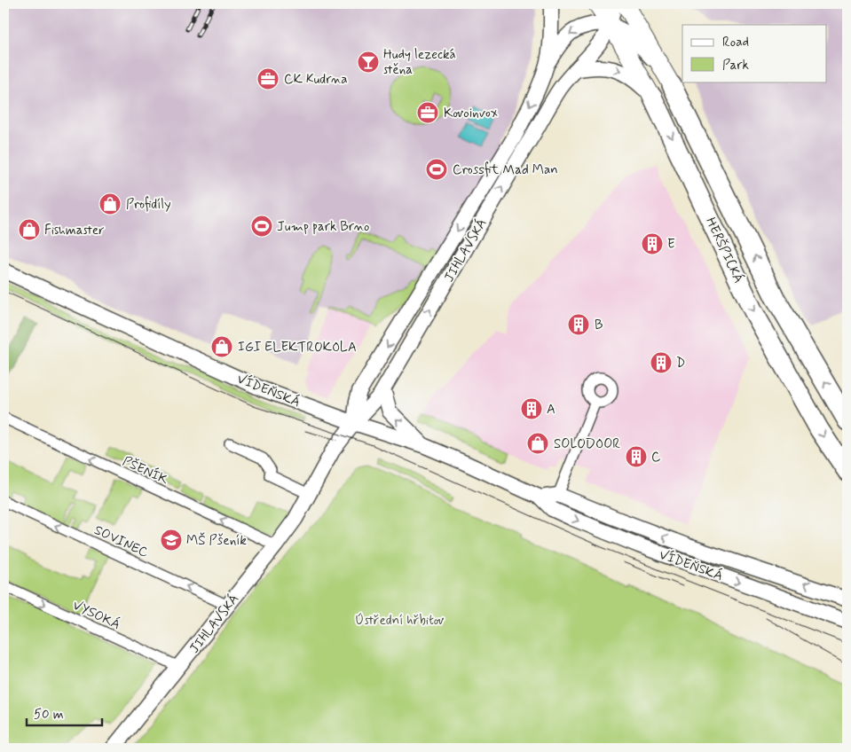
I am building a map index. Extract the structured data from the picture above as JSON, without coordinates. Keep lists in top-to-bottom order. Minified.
{"streets":{"highway":["HERŠPICKÁ"],"main road":["JIHLAVSKÁ","VÍDEŇSKÁ"],"street":["PŠENÍK","SOVINEC","VYSOKÁ"]},"crossings":[["JIHLAVSKÁ","HERŠPICKÁ"],["JIHLAVSKÁ","VÍDEŇSKÁ"],["JIHLAVSKÁ","PŠENÍK"],["JIHLAVSKÁ","SOVINEC"],["JIHLAVSKÁ","VYSOKÁ"]],"one_way":["SOVINEC","VYSOKÁ"],"parks":["Ústřední hřbitov"],"places":{"bar":["Hudy lezecká stěna"],"office":["CK Kudrna","Kovoinvox"],"sports":["Crossfit Mad Man","Jump park Brno"],"shop":["Profidíly","Fishmaster","IGI ELEKTROKOLA","SOLODOOR"],"building":["E","B","D","A","C"],"school or university":["MŠ Pšeník"]},"legend":["Road","Park"],"scale_bar":"50 m"}
